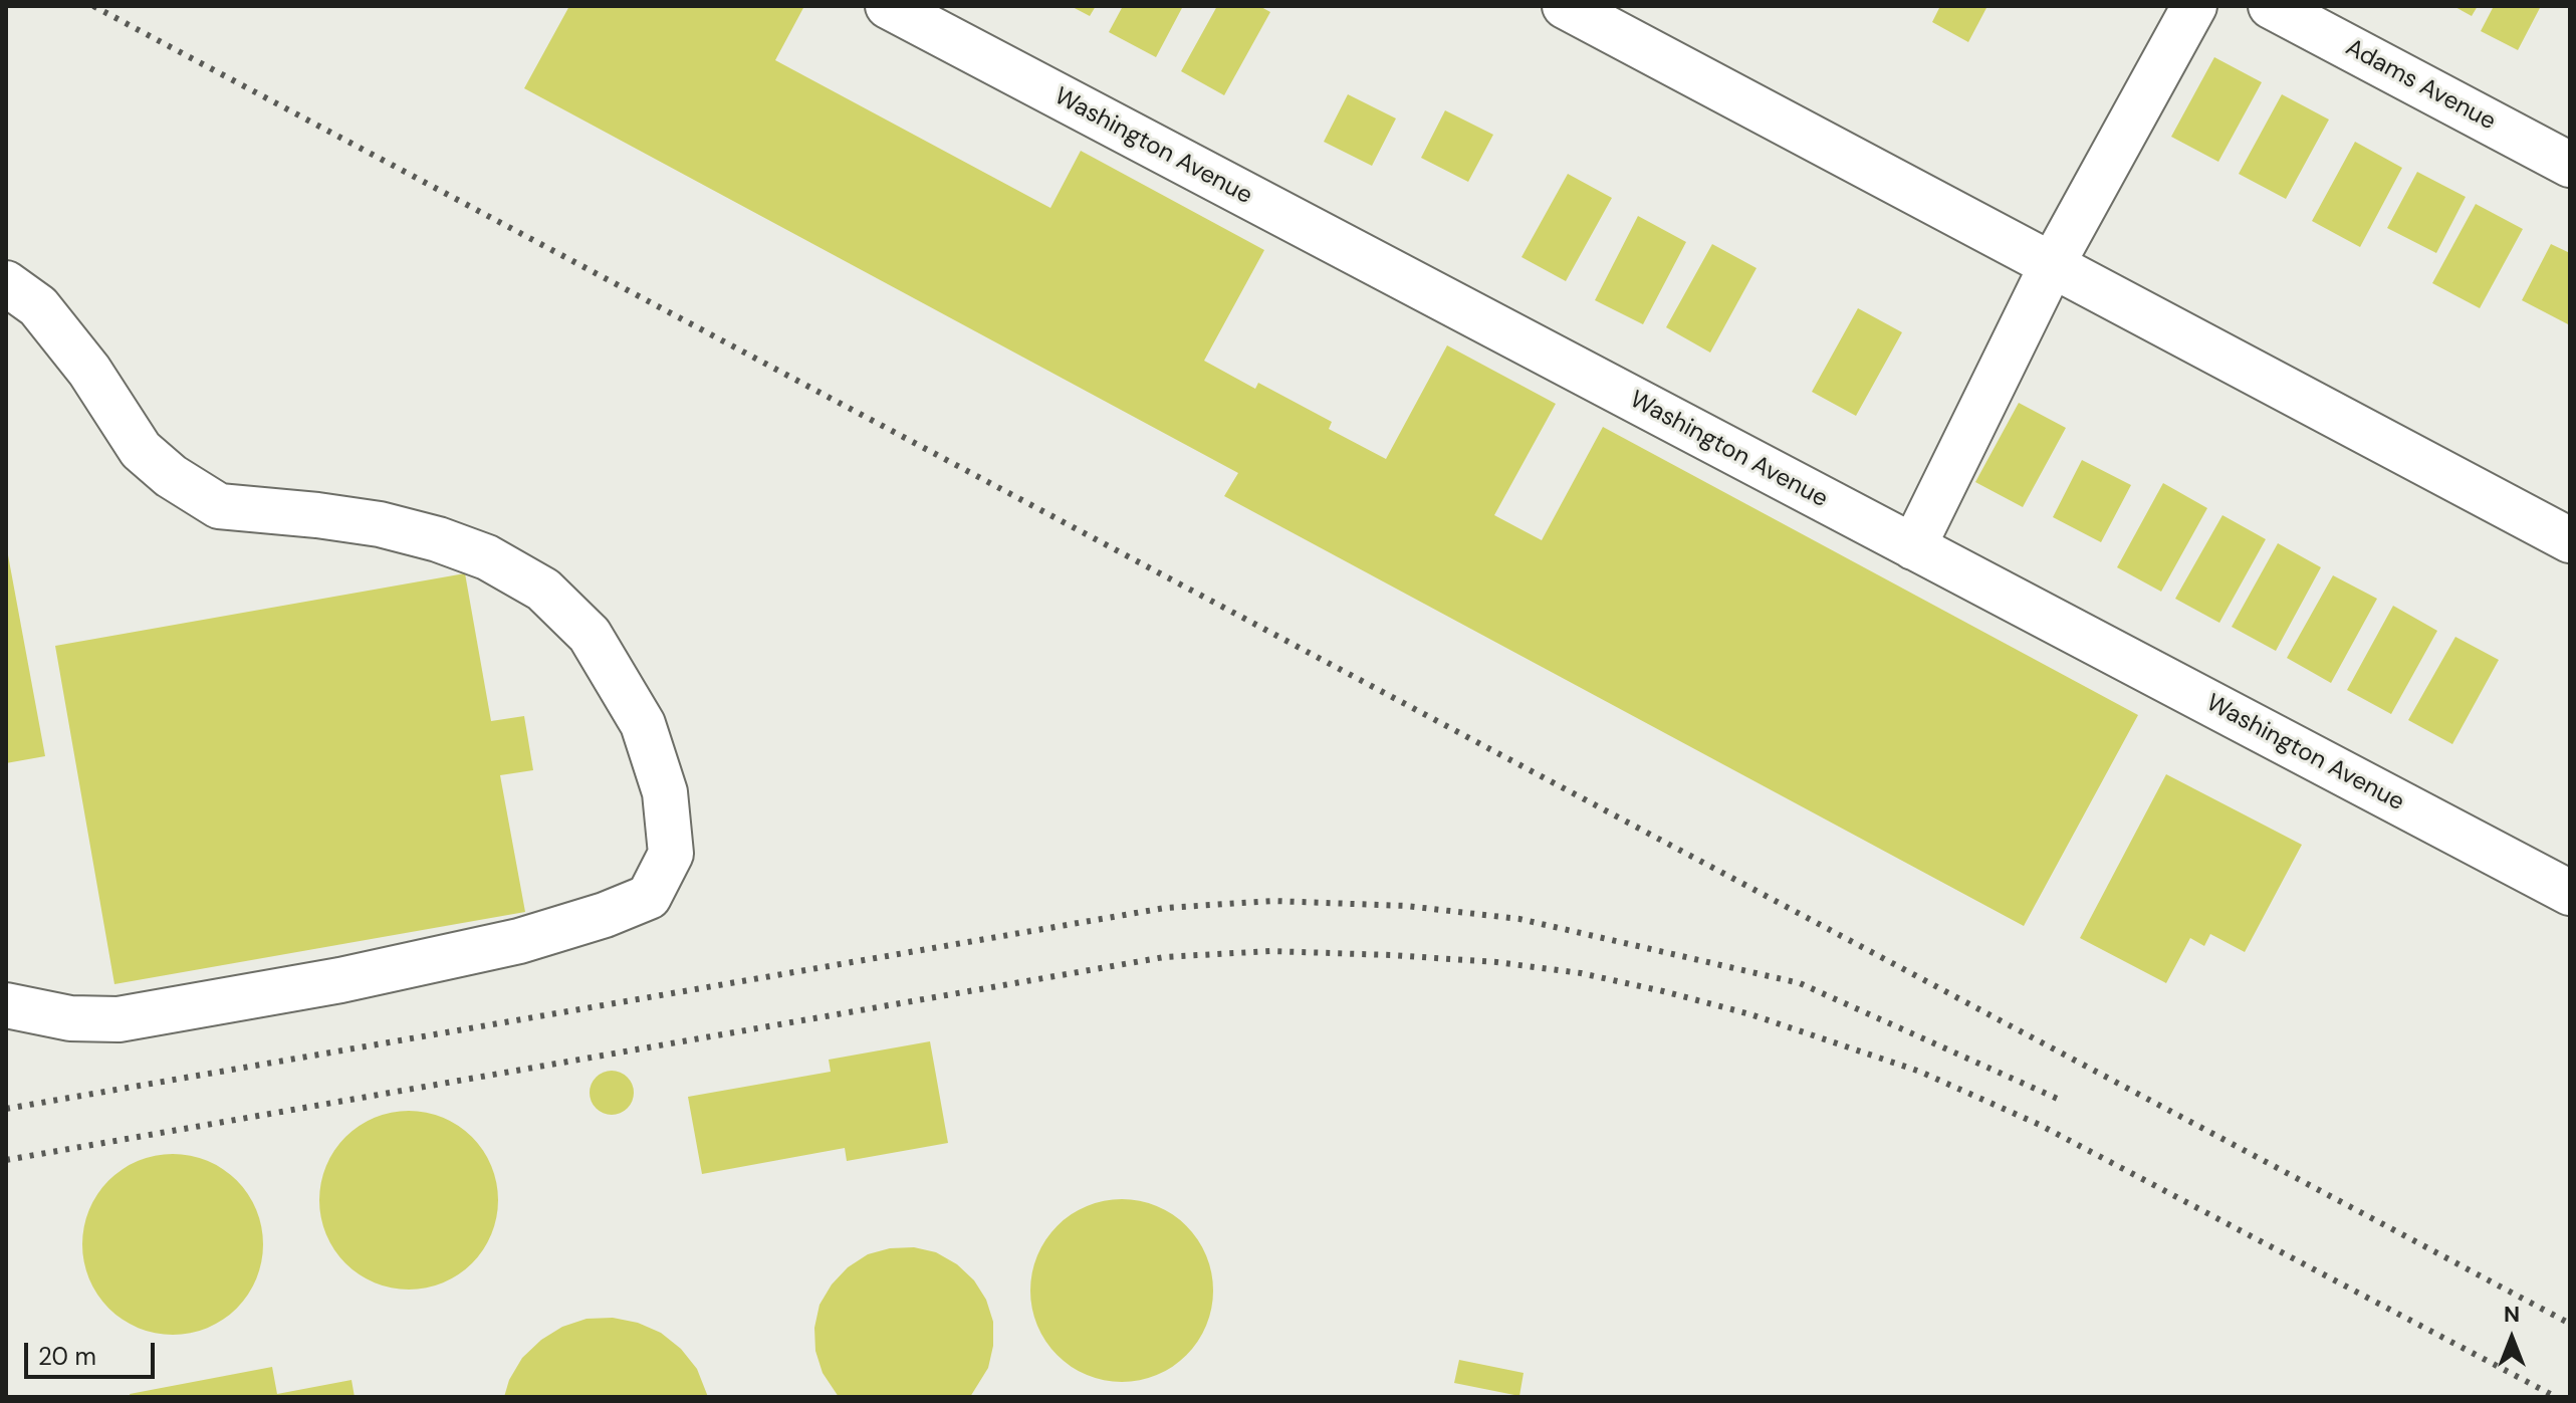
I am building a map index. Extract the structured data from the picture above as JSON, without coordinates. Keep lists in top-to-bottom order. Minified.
{"streets":{"street":["Adams Avenue","Washington Avenue"]},"scale_bar":"20 m","north":"top"}
